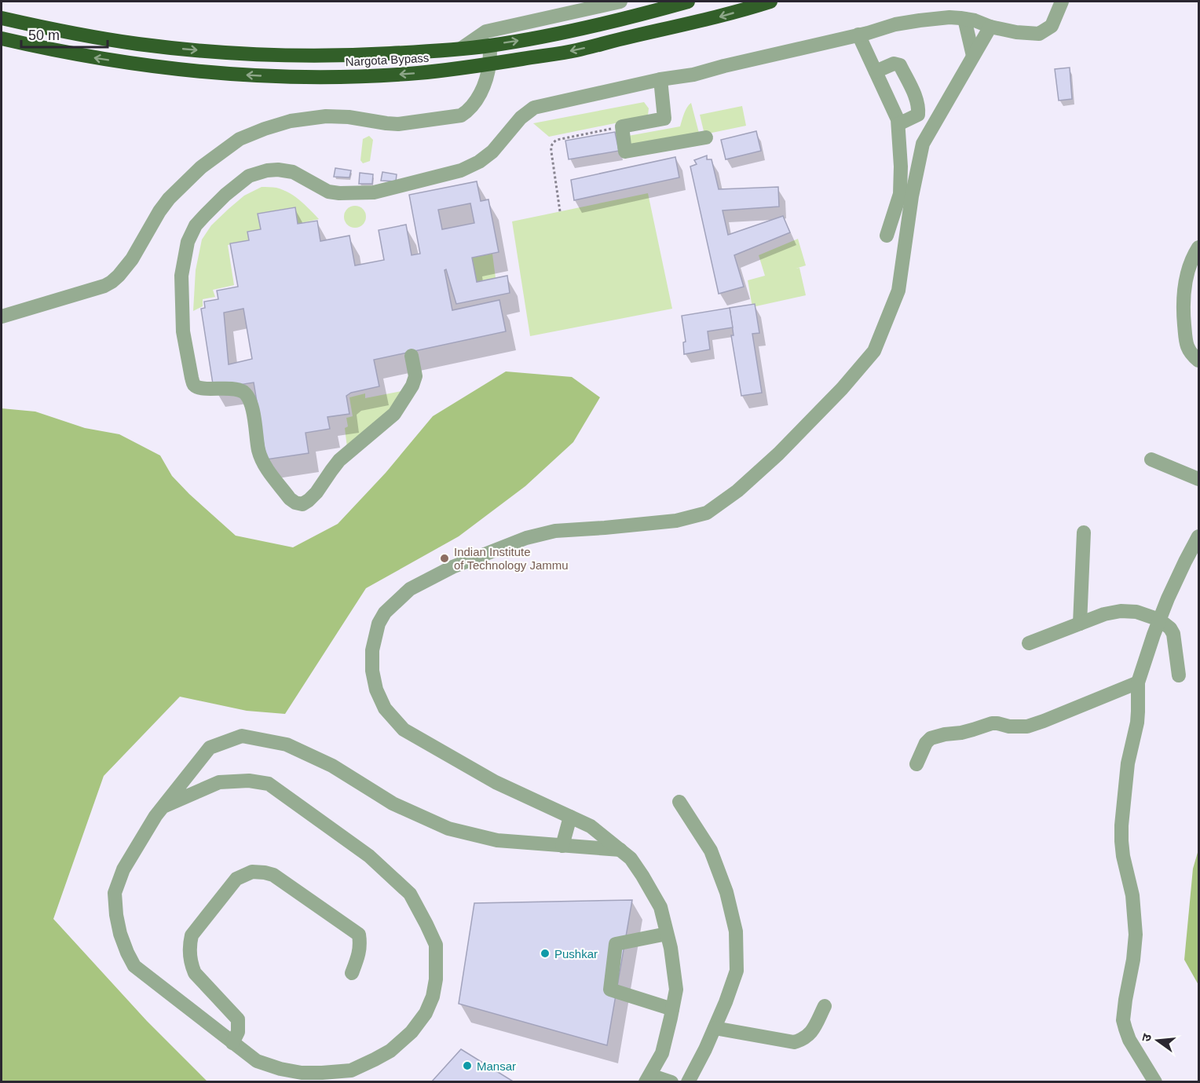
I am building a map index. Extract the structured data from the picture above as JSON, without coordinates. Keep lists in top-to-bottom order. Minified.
{"streets":{"highway":["Nargota Bypass"]},"places":["Indian Institute of Technology Jammu","Pushkar","Mansar"],"scale_bar":"50 m","north":"left"}
